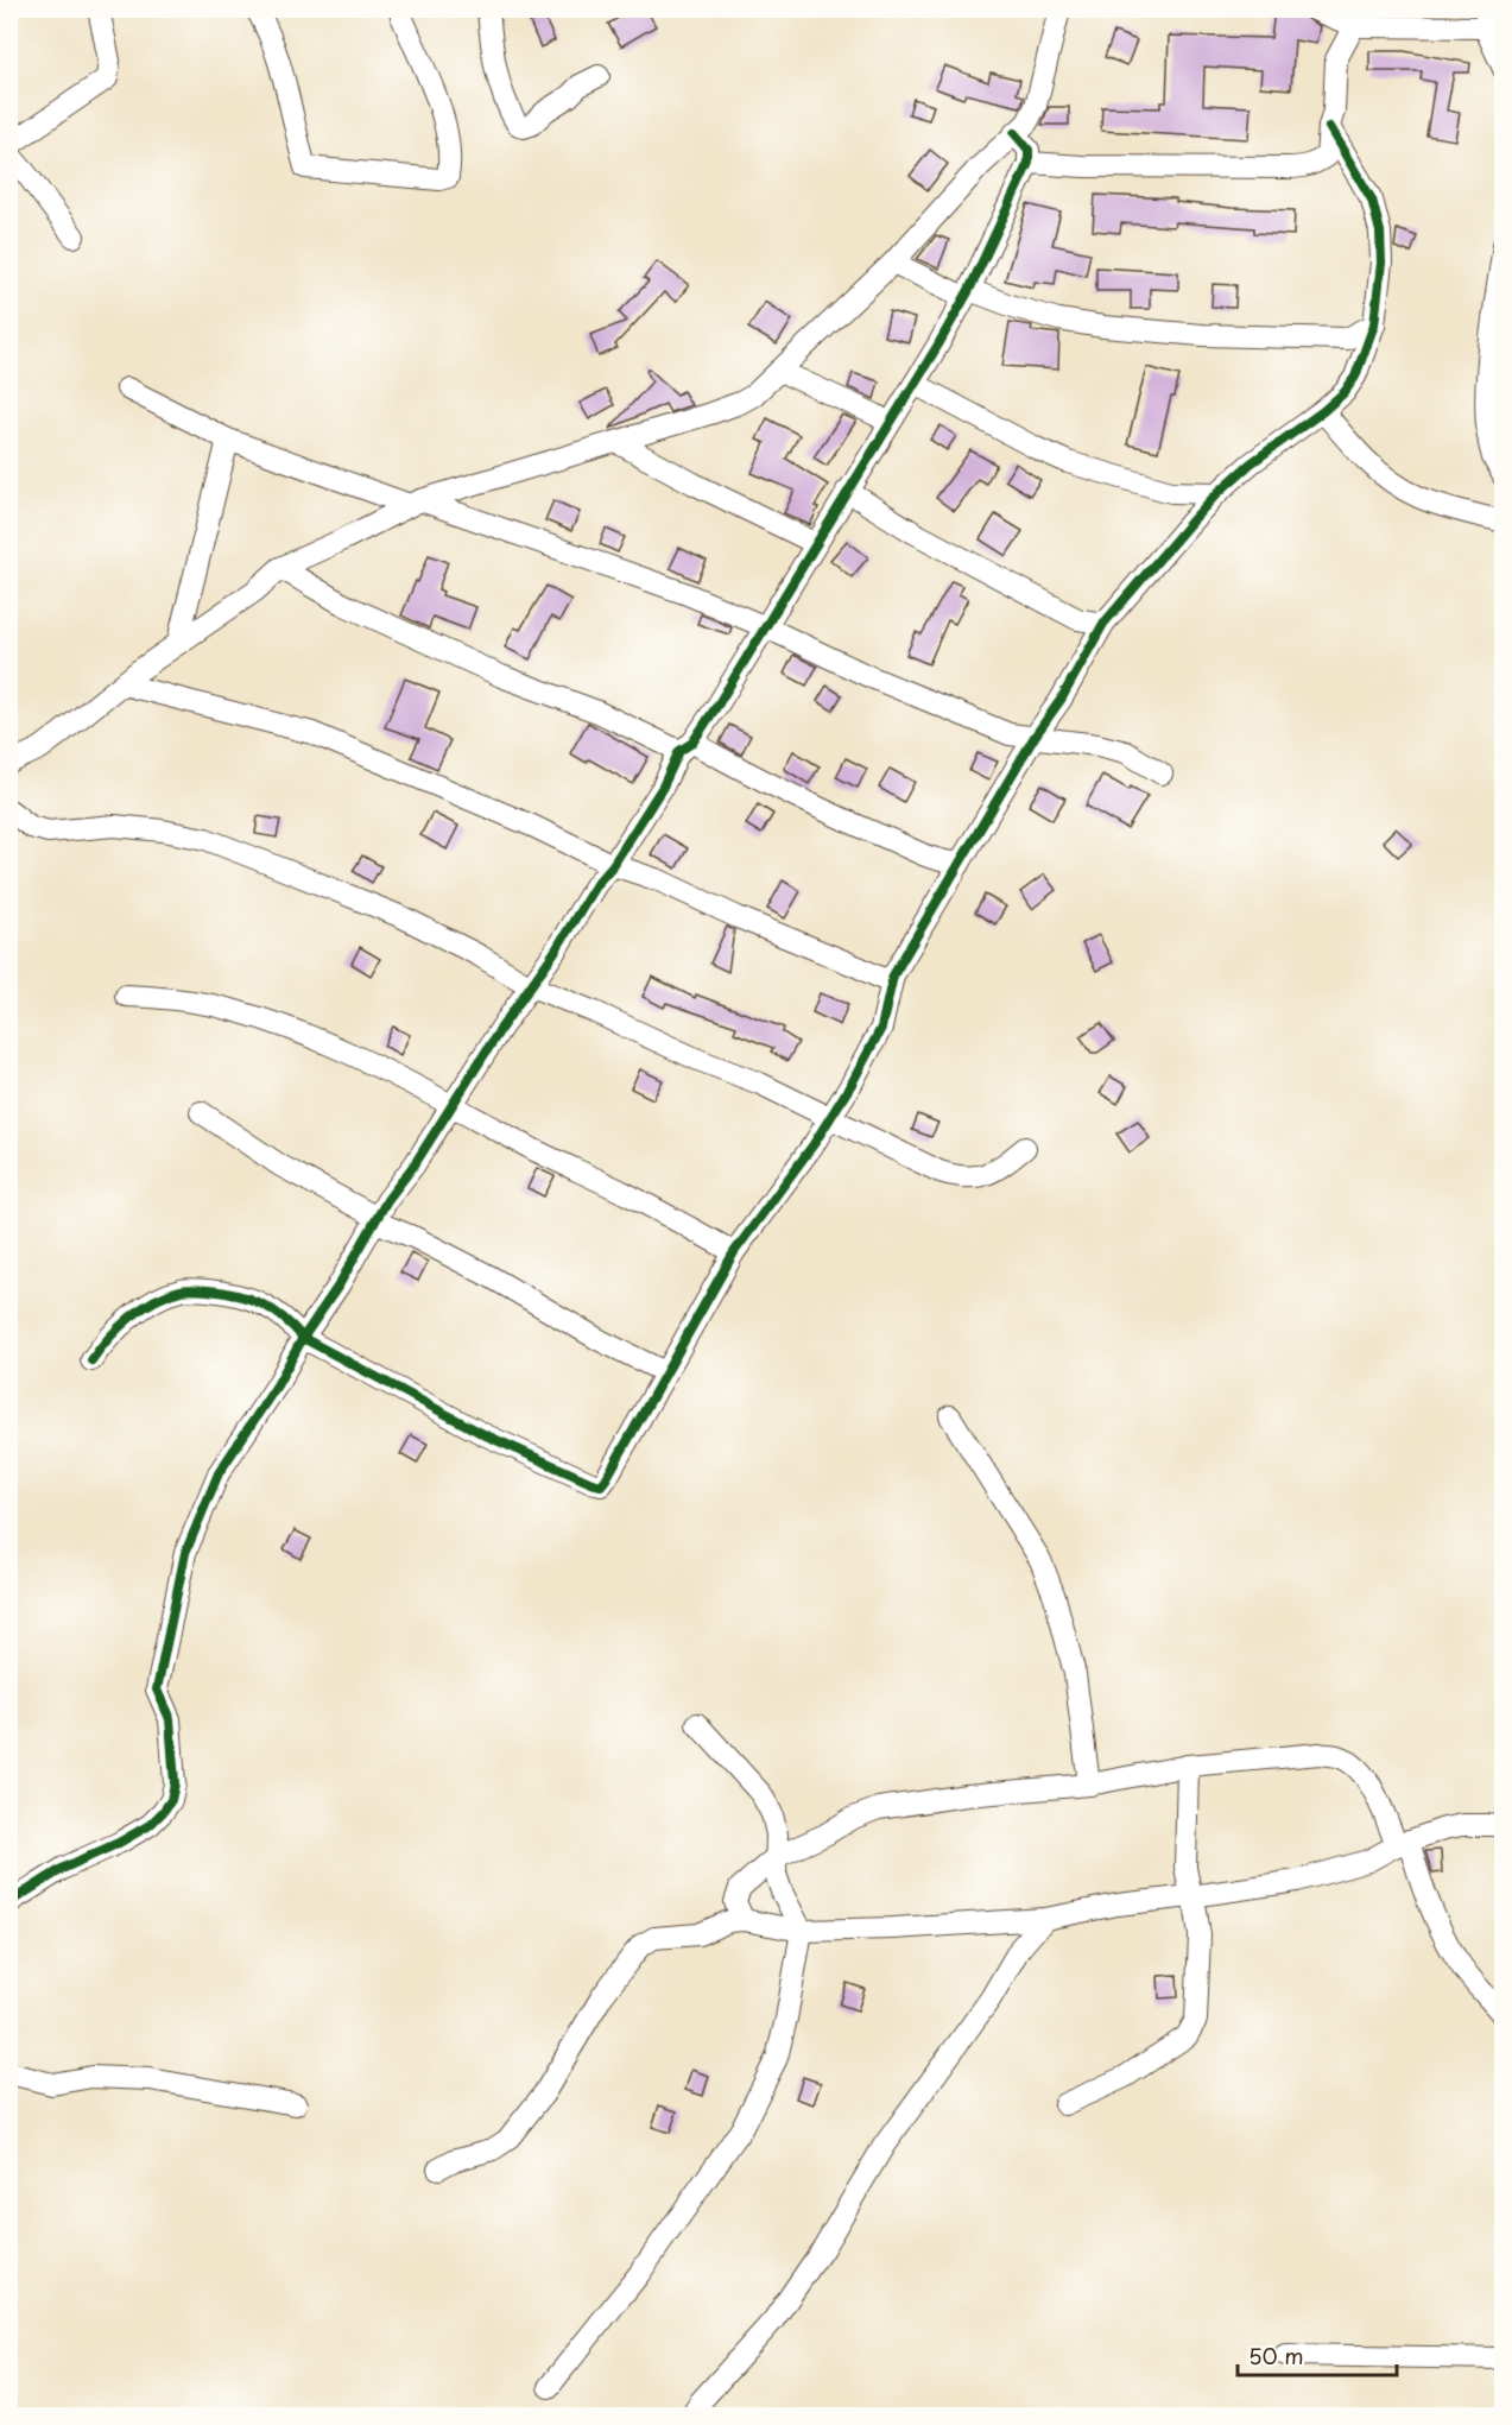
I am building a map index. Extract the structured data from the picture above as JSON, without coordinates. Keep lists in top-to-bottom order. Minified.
{"scale_bar":"50 m"}
